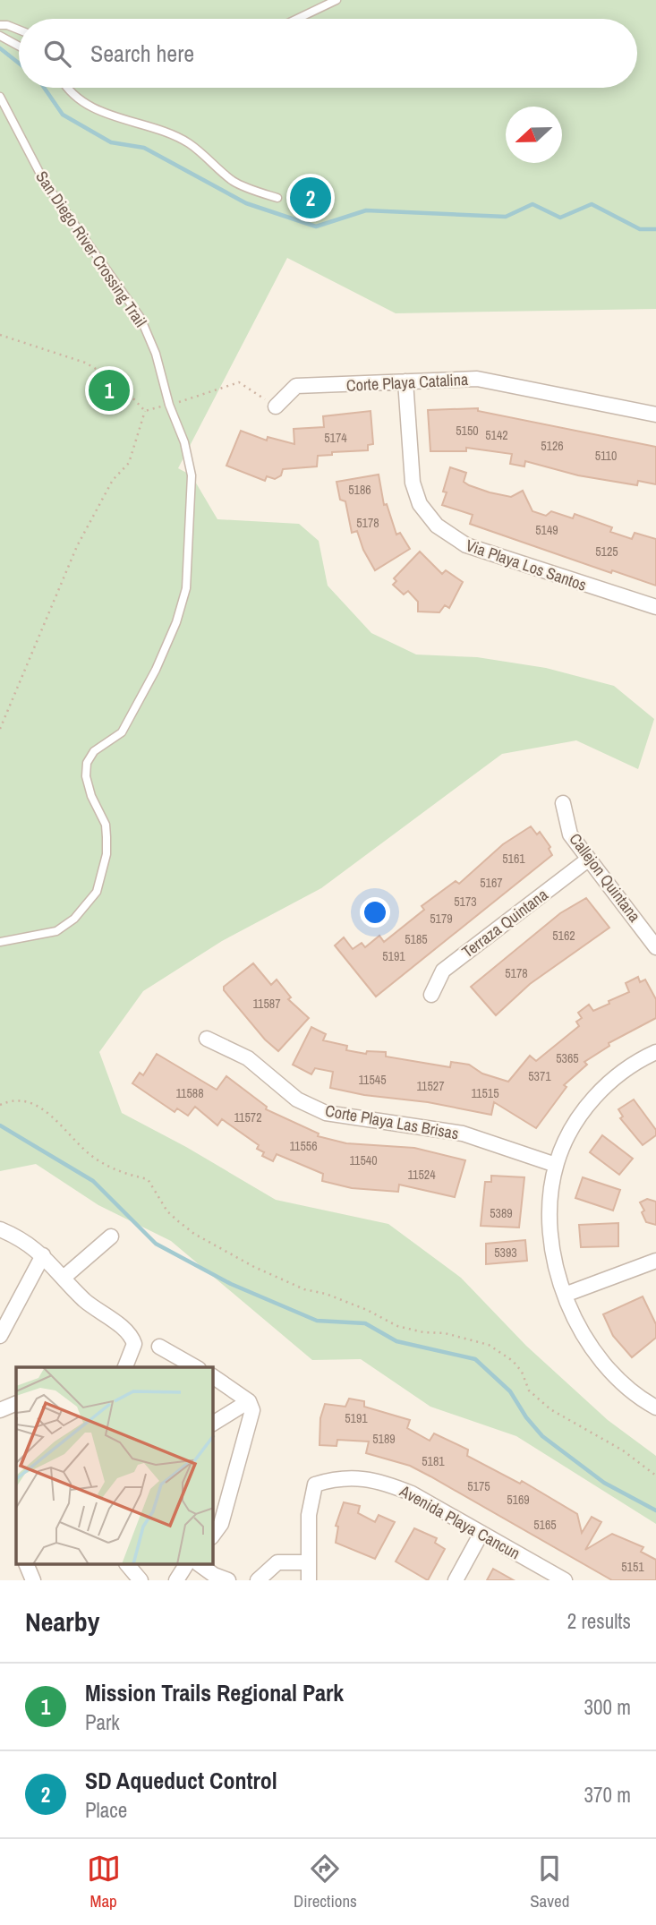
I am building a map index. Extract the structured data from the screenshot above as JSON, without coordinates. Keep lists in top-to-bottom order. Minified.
{"streets":{"street":["Corte Playa Catalina","Via Playa Los Santos","Callejon Quintana","Terraza Quintana","Corte Playa Las Brisas","Avenida Playa Cancun"],"lane":["San Diego River Crossing Trail"]},"crossings":[["Corte Playa Catalina","Via Playa Los Santos"],["Callejon Quintana","Terraza Quintana"]],"house_numbers":["5150","5142","5174","5126","5110","5186","5178","5149","5125","5161","5167","5173","5179","5162","5185","5191","5178","11587","5365","5371","11545","11527","11588","11515","11572","11556","11540","11524","5389","5393","5191","5189","5181","5175","5169","5165","5151"],"north":"left","page":{"search":"Search here","pins":["2","1"],"heading":["Nearby","2 results"],"list":[{"mark":"1","name":"Mission Trails Regional Park","note":"Park","value":"300 m"},{"mark":"2","name":"SD Aqueduct Control","note":"Place","value":"370 m"}],"nav":["Map","Directions","Saved"]}}
